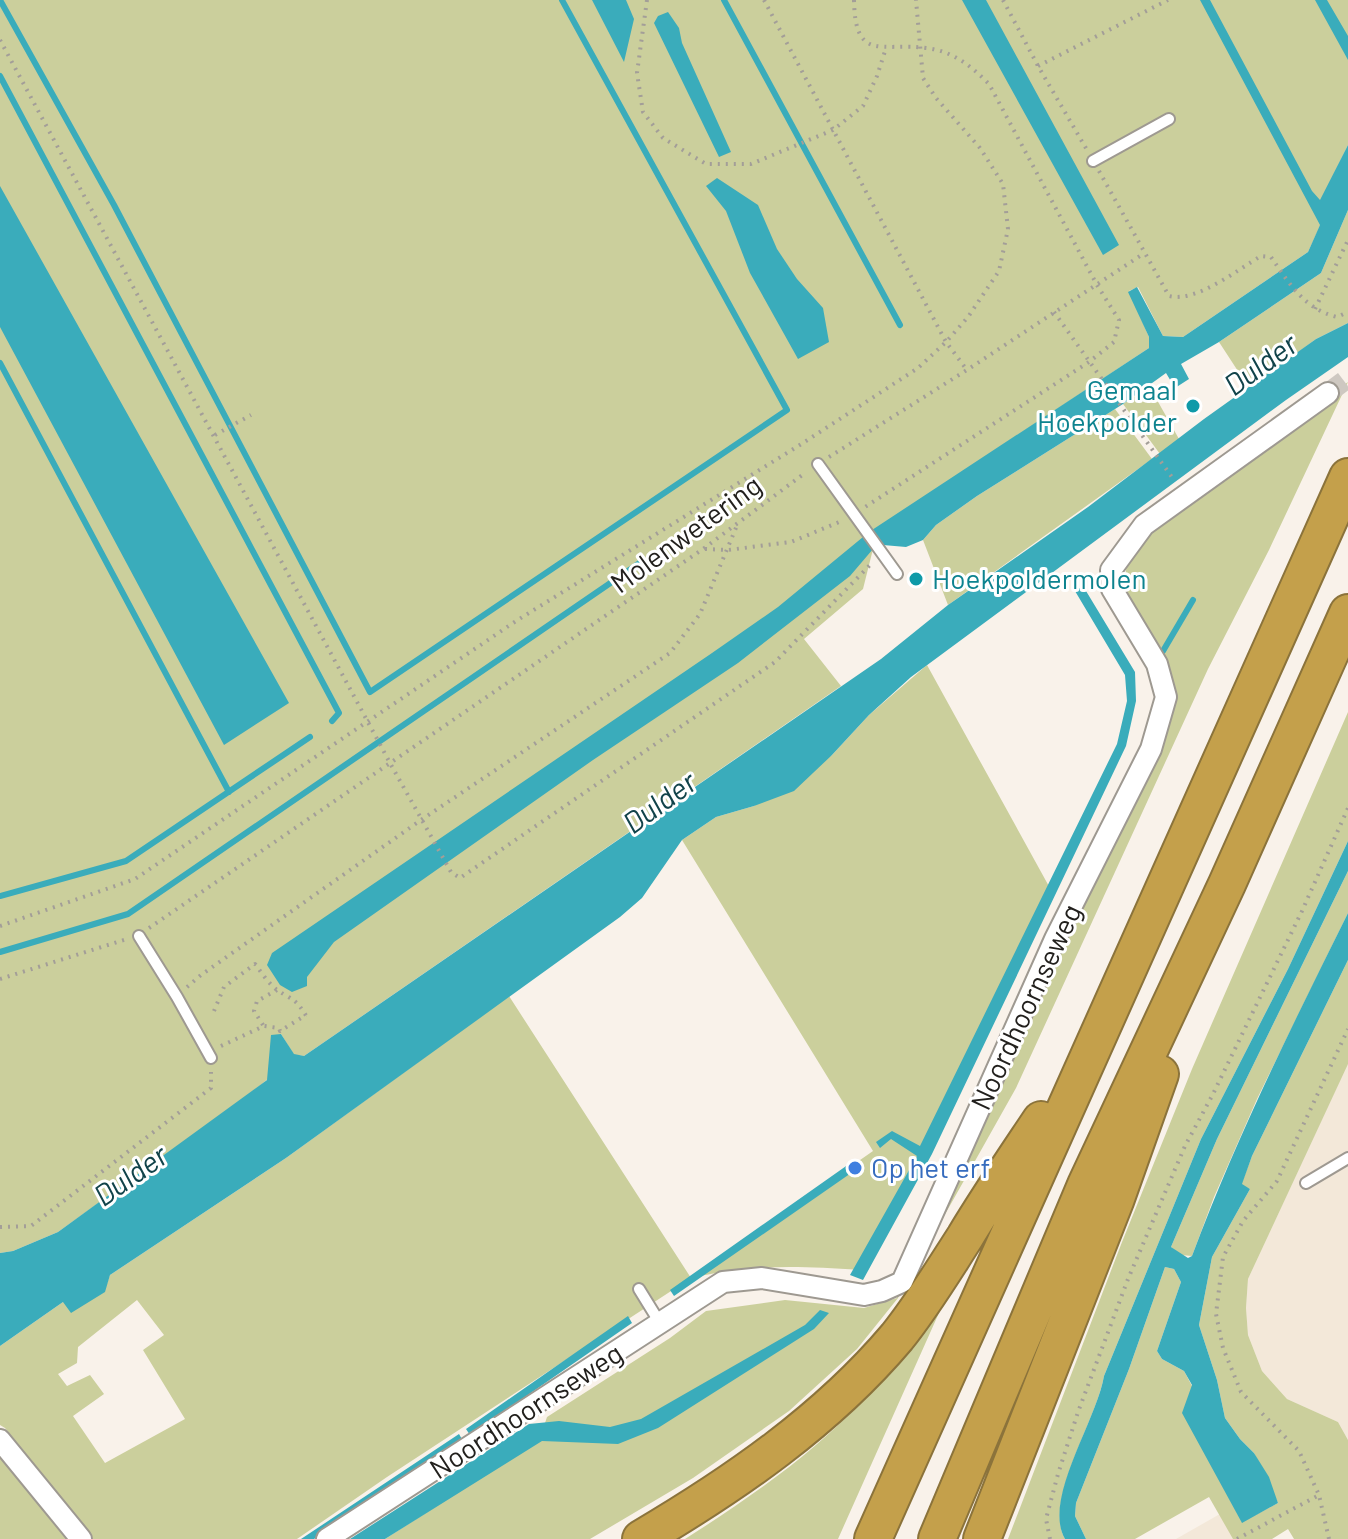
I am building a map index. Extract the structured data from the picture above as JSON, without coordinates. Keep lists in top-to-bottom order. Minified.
{"streets":{"street":["Noordhoornseweg"],"path":["Molenwetering"]},"water":["Dulder"],"places":["Gemaal Hoekpolder","Hoekpoldermolen","Op het erf"]}
